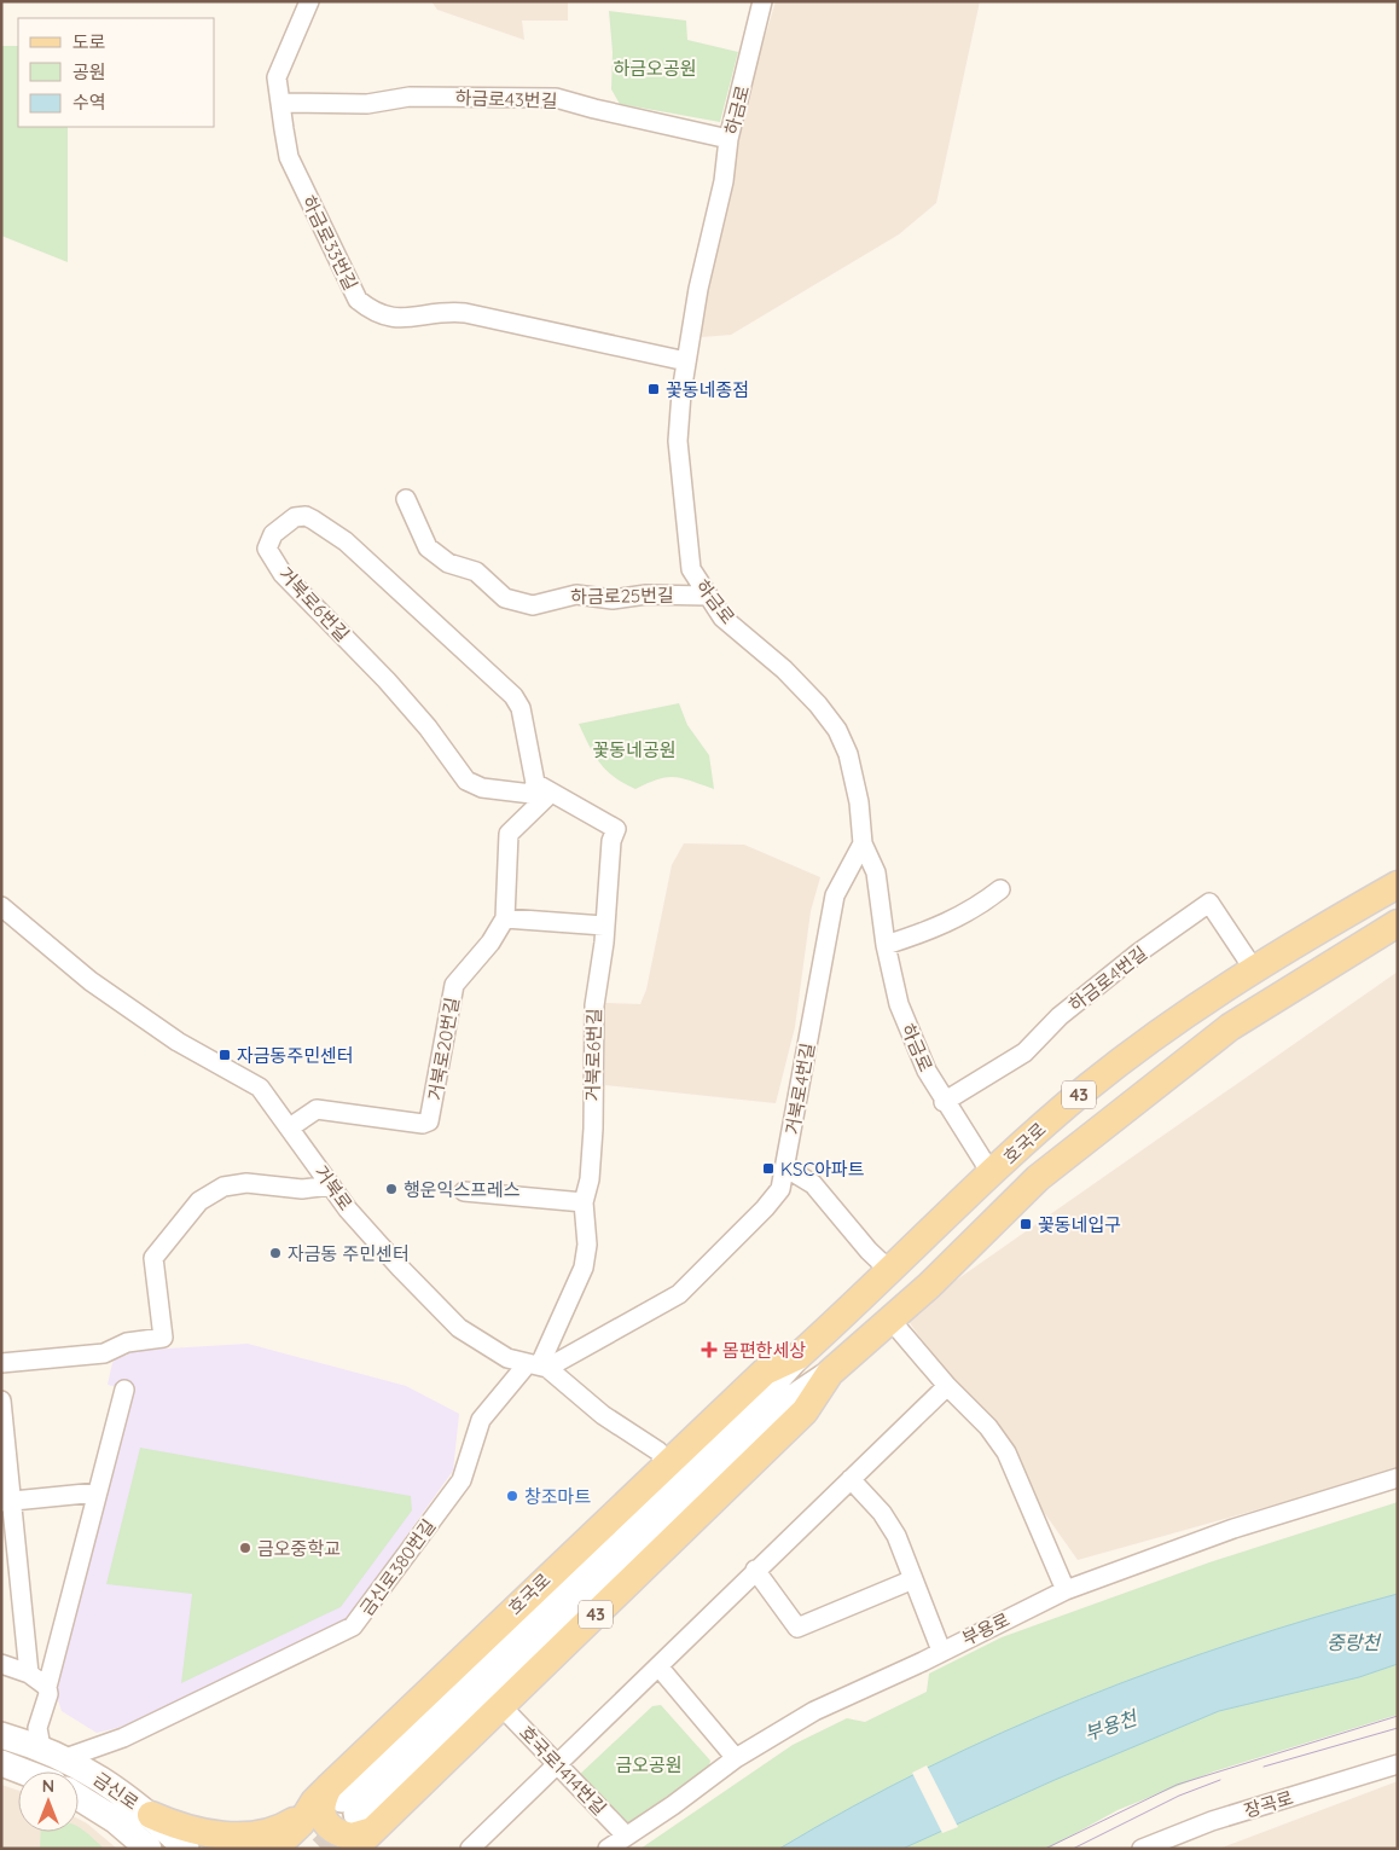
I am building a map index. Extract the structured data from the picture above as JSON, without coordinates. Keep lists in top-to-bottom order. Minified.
{"streets":{"main road":["43","호국로"],"street":["하금로43번길","하금로","하금로33번길","하금로25번길","거북로6번길","하금로4번길","거북로20번길","거북로4번길","거북로","금신로380번길","부용로","호국로1414번길","금신로","장곡로"]},"crossings":[["하금로43번길","하금로"],["하금로43번길","하금로33번길"],["하금로","하금로33번길"],["하금로","하금로25번길"],["하금로","하금로4번길"],["하금로","거북로4번길"],["하금로","호국로"],["거북로6번길","거북로20번길"],["거북로6번길","거북로4번길"],["거북로6번길","거북로"],["거북로6번길","금신로380번길"],["하금로4번길","호국로"],["거북로20번길","거북로"],["거북로4번길","거북로"],["거북로4번길","금신로380번길"],["호국로","거북로"],["호국로","호국로1414번길"],["거북로","금신로380번길"],["금신로380번길","금신로"],["부용로","호국로1414번길"]],"water":["중랑천","부용천"],"parks":["하금오공원","꽃동네공원","금오공원"],"places":{"transit":["꽃동네종점","자금동주민센터","KSC아파트","꽃동네입구"],"other":["행운익스프레스","자금동 주민센터","창조마트","금오중학교"],"health":["몸편한세상"]},"legend":["도로","공원","수역"],"north":"top"}
